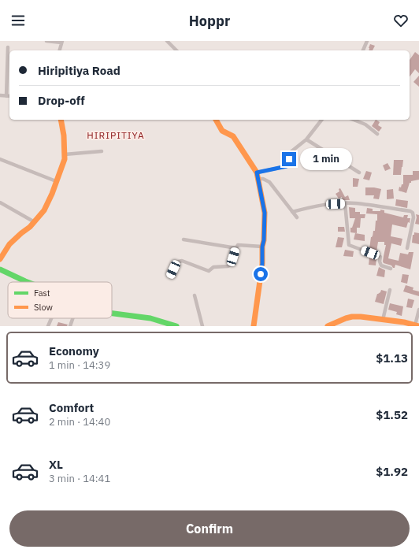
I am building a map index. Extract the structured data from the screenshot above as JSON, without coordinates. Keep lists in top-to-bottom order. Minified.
{"districts":["HIRIPITIYA"],"legend":["Fast","Slow"],"page":{"header":"Hoppr","banner":["Hiripitiya Road","Drop-off"],"bubble":"1 min","list":[{"name":"Economy","note":"1 min · 14:39","value":"$1.13"},{"name":"Comfort","note":"2 min · 14:40","value":"$1.52"},{"name":"XL","note":"3 min · 14:41","value":"$1.92"}],"buttons":"Confirm"}}
